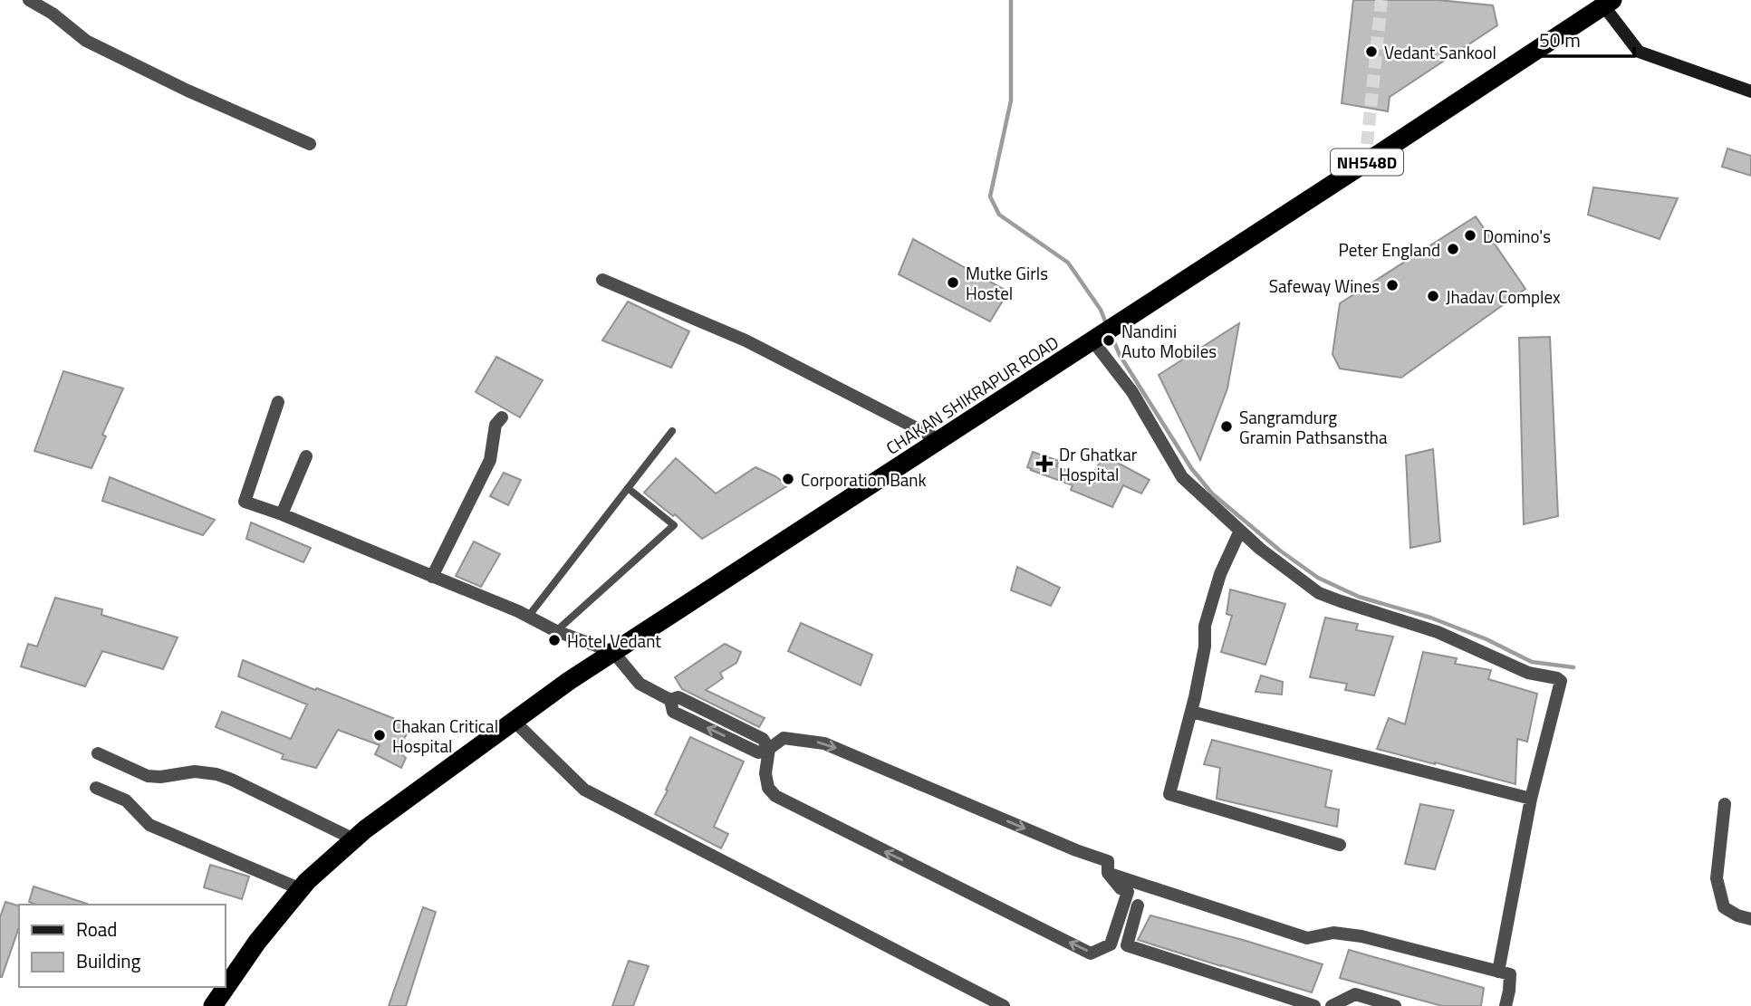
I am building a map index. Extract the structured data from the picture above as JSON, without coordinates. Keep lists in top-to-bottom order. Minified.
{"streets":{"highway":["NH548D","CHAKAN SHIKRAPUR ROAD"]},"places":{"other":["Vedant Sankool","Domino's","Peter England","Mutke Girls Hostel","Safeway Wines","Jhadav Complex","Nandini Auto Mobiles","Sangramdurg Gramin Pathsanstha","Corporation Bank","Hotel Vedant","Chakan Critical Hospital"],"health":["Dr Ghatkar Hospital"]},"legend":["Road","Building"],"scale_bar":"50 m"}
